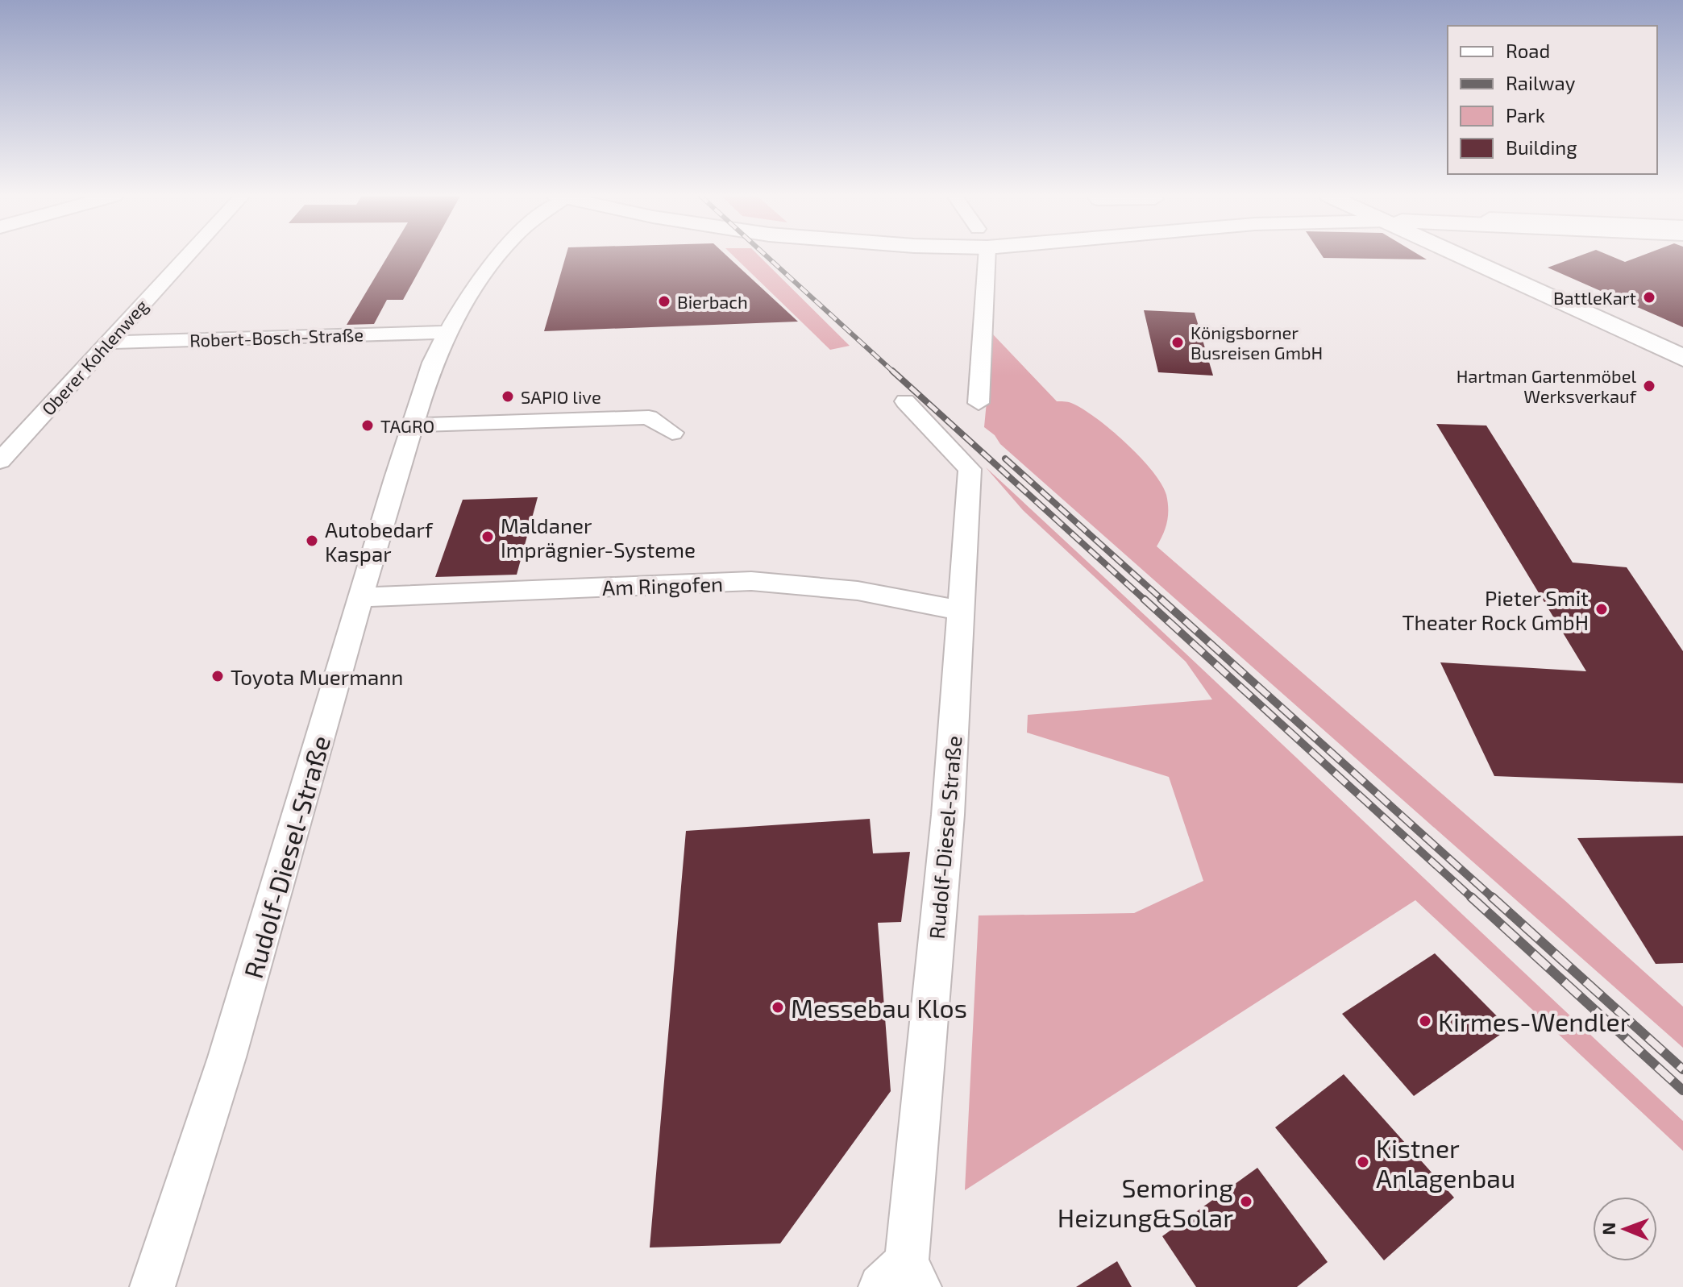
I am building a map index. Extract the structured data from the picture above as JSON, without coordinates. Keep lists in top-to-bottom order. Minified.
{"streets":{"street":["Robert-Bosch-Straße","Oberer Kohlenweg","Am Ringofen","Rudolf-Diesel-Straße"]},"crossings":[["Robert-Bosch-Straße","Oberer Kohlenweg"],["Robert-Bosch-Straße","Rudolf-Diesel-Straße"],["Am Ringofen","Rudolf-Diesel-Straße"]],"places":["BattleKart","Bierbach","Königsborner Busreisen GmbH","Hartman Gartenmöbel Werksverkauf","SAPIO live","TAGRO","Maldaner Imprägnier-Systeme","Autobedarf Kaspar","Pieter Smit Theater Rock GmbH","Toyota Muermann","Messebau Klos","Kirmes-Wendler","Kistner Anlagenbau","Semoring Heizung&Solar"],"legend":["Road","Railway","Park","Building"],"north":"left"}
